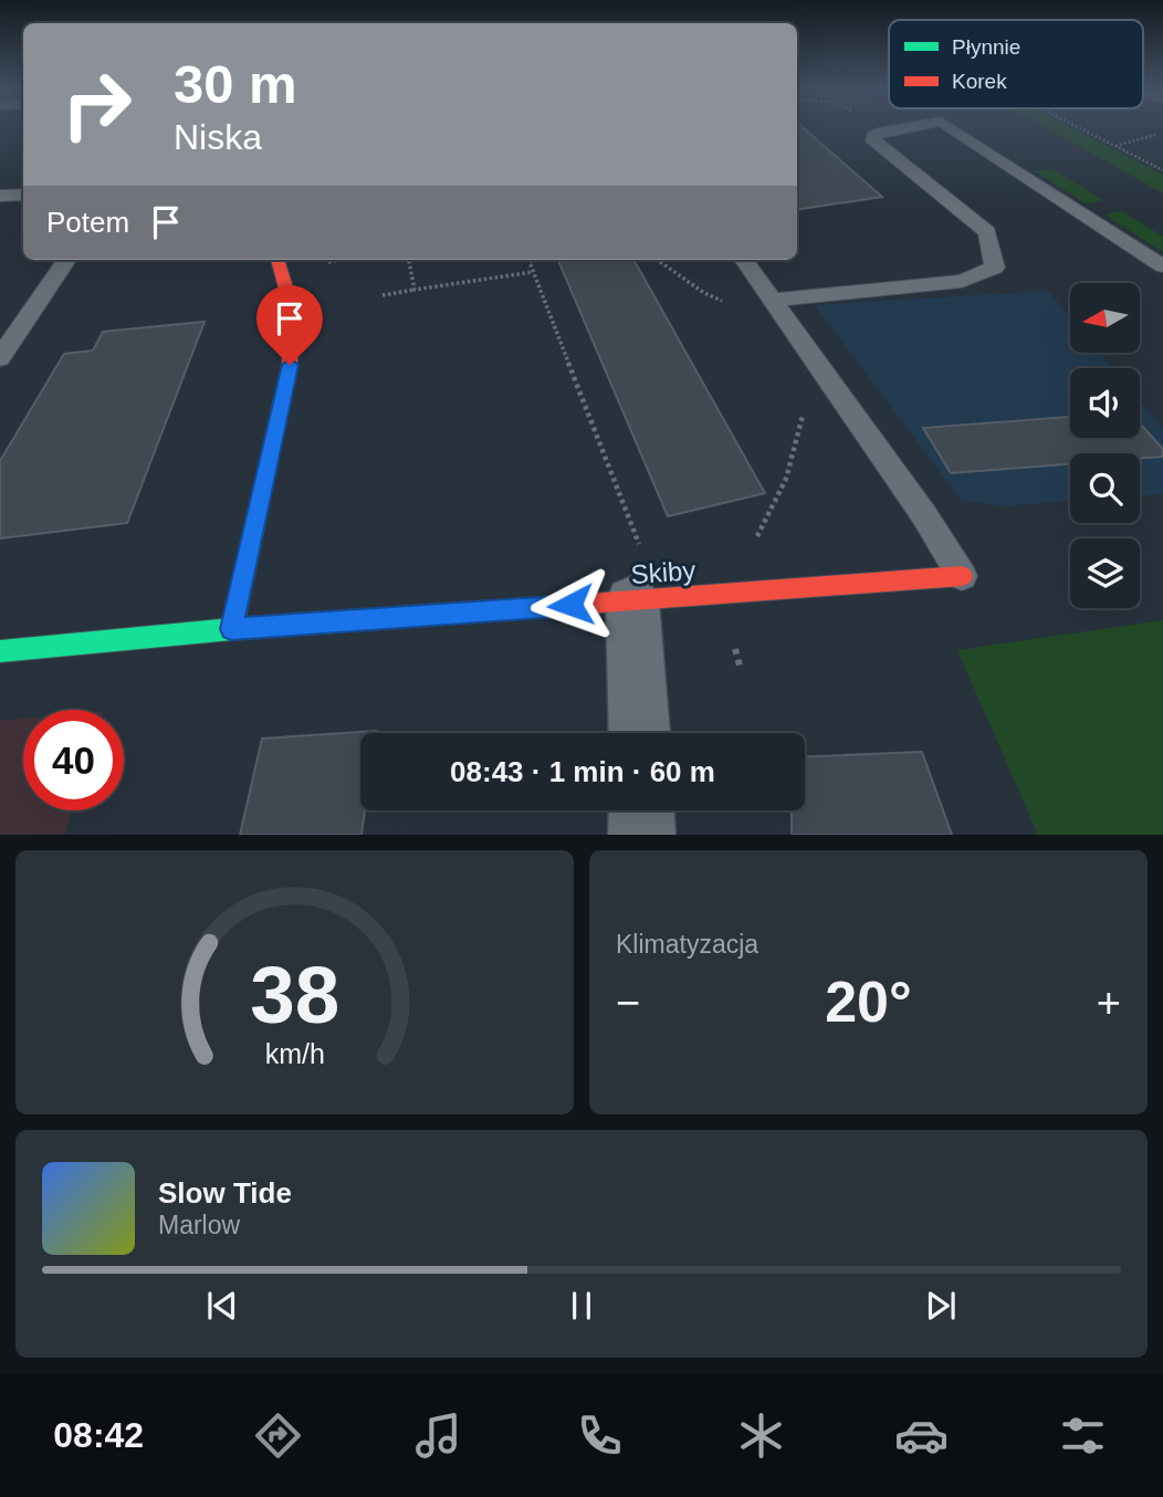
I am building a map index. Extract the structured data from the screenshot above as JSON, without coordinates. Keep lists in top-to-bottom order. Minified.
{"streets":{"street":["Skiby"]},"legend":["Płynnie","Korek"],"north":"left","page":{"turn":["30 m","Niska"],"then":"Potem","limit":"40","trip":"08:43 · 1 min · 60 m","tile":"Klimatyzacja","heat":["−","20°","+"],"song":["Slow Tide","Marlow"],"tabs":"08:42","gauge":["38","km/h"]}}
